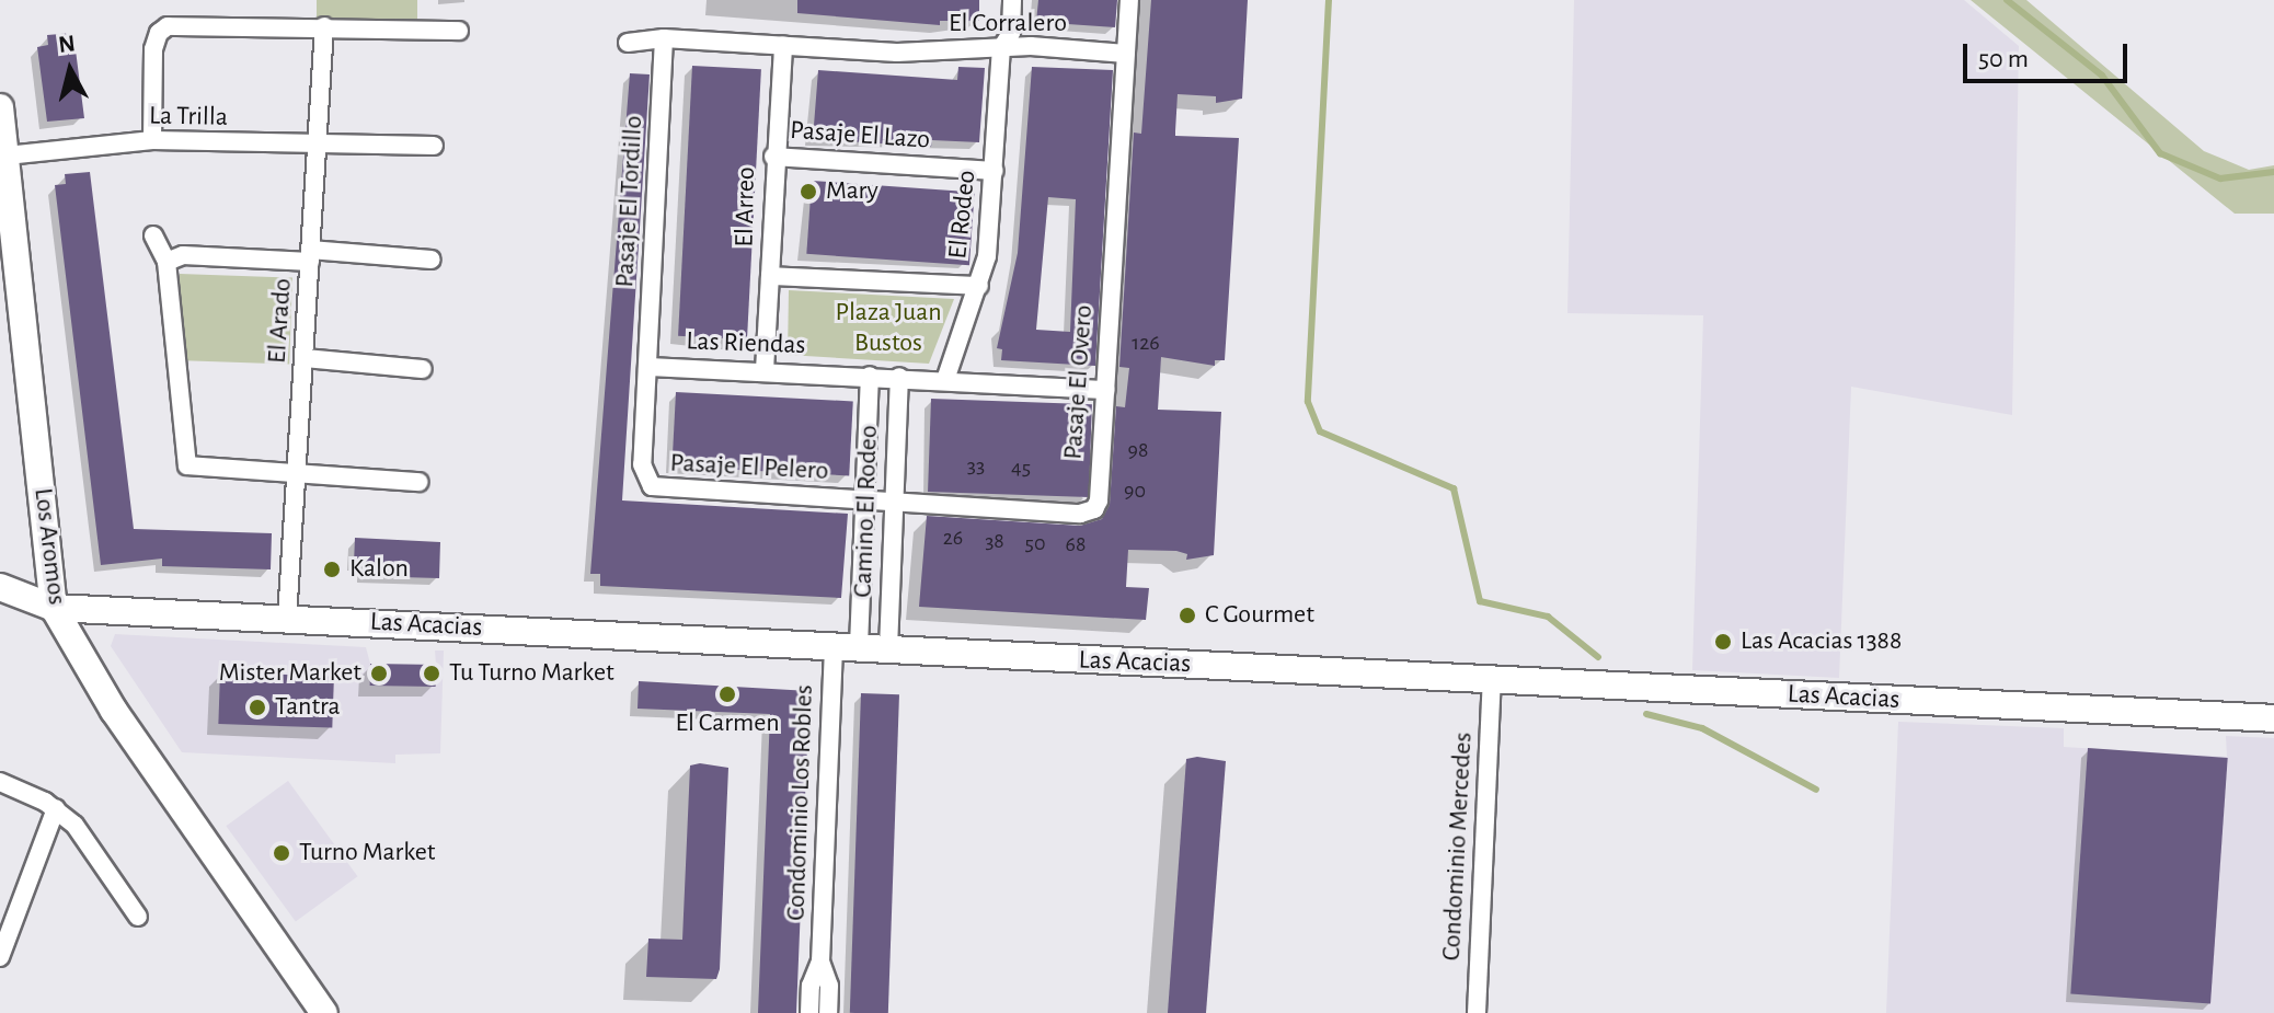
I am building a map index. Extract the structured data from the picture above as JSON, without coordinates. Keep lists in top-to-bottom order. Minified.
{"streets":{"street":["El Corralero","La Trilla","Pasaje El Lazo","Pasaje El Tordillo","El Arreo","El Rodeo","El Arado","Las Riendas","Pasaje El Overo","Pasaje El Pelero","Camino El Rodeo","Los Aromos","Las Acacias","Condominio Los Robles","Condominio Mercedes"]},"crossings":[["El Corralero","Pasaje El Tordillo"],["El Corralero","El Arreo"],["El Corralero","El Rodeo"],["El Corralero","Pasaje El Overo"],["La Trilla","El Arado"],["La Trilla","Los Aromos"],["Pasaje El Lazo","El Arreo"],["Pasaje El Lazo","El Rodeo"],["Pasaje El Tordillo","Las Riendas"],["Pasaje El Tordillo","Pasaje El Pelero"],["El Arreo","Las Riendas"],["El Rodeo","Las Riendas"],["El Arado","Las Acacias"],["Las Riendas","Pasaje El Overo"],["Las Riendas","Pasaje El Pelero"],["Las Riendas","Camino El Rodeo"],["Pasaje El Overo","Camino El Rodeo"],["Pasaje El Pelero","Camino El Rodeo"],["Camino El Rodeo","Las Acacias"],["Camino El Rodeo","Condominio Los Robles"],["Los Aromos","Las Acacias"],["Las Acacias","Condominio Los Robles"],["Las Acacias","Condominio Mercedes"]],"parks":["Plaza Juan Bustos"],"places":["Mary","Kalon","C Gourmet","Las Acacias 1388","Mister Market","Tu Turno Market","El Carmen","Tantra","Turno Market"],"house_numbers":["126","98","33","45","90","26","38","50","68"],"scale_bar":"50 m","north":"top"}
